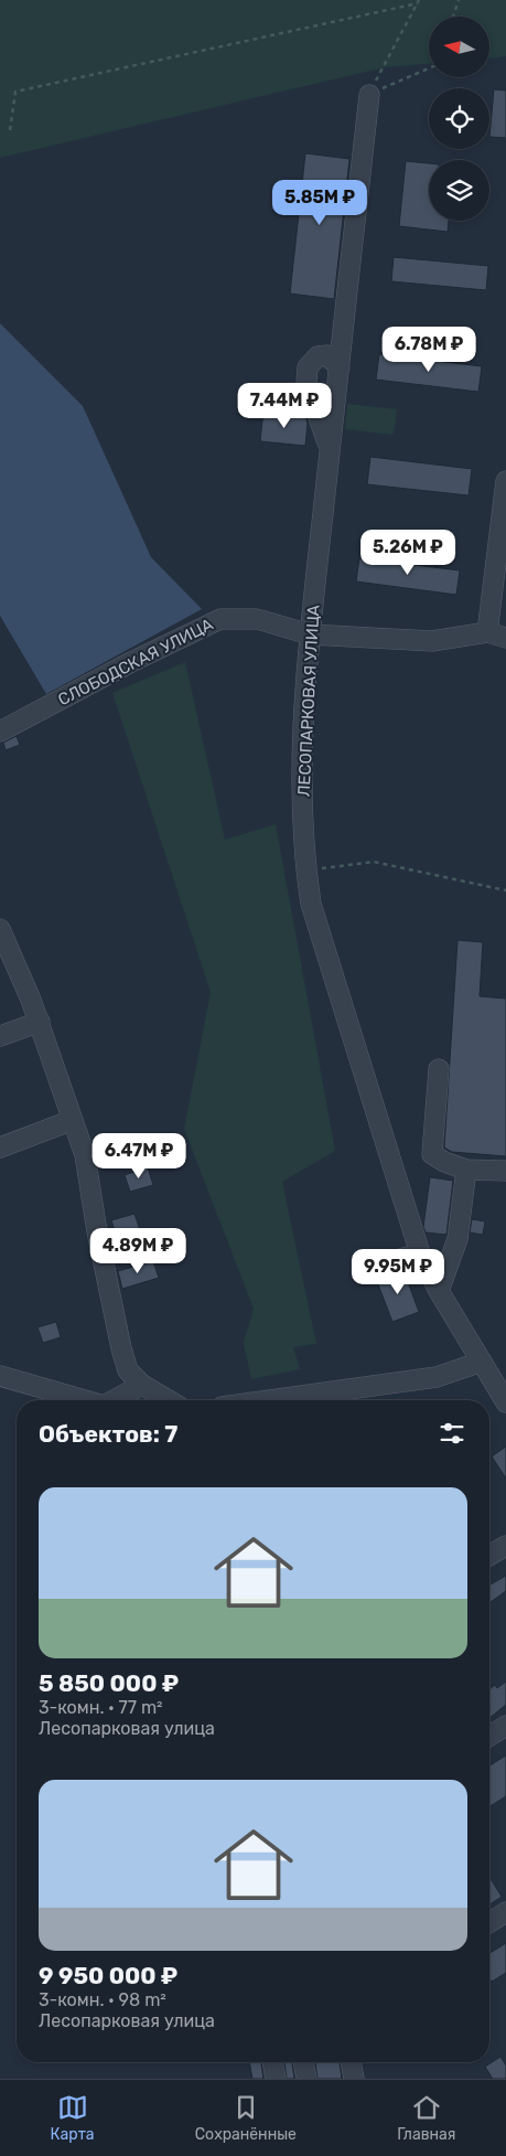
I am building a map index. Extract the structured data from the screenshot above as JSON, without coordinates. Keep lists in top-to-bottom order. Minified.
{"streets":{"street":["СЛОБОДСКАЯ УЛИЦА","ЛЕСОПАРКОВАЯ УЛИЦА"]},"crossings":[["СЛОБОДСКАЯ УЛИЦА","ЛЕСОПАРКОВАЯ УЛИЦА"]],"north":"left","page":{"price":["5.85M ₽","6.78M ₽","7.44M ₽","5.26M ₽","6.47M ₽","4.89M ₽","9.95M ₽"],"heading":"Объектов: 7","list":[{"name":"5 850 000 ₽","note":"3-комн. · 77 m² · Лесопарковая улица"},{"name":"9 950 000 ₽","note":"3-комн. · 98 m² · Лесопарковая улица"}],"tabs":["Карта","Сохранённые","Главная"]}}
